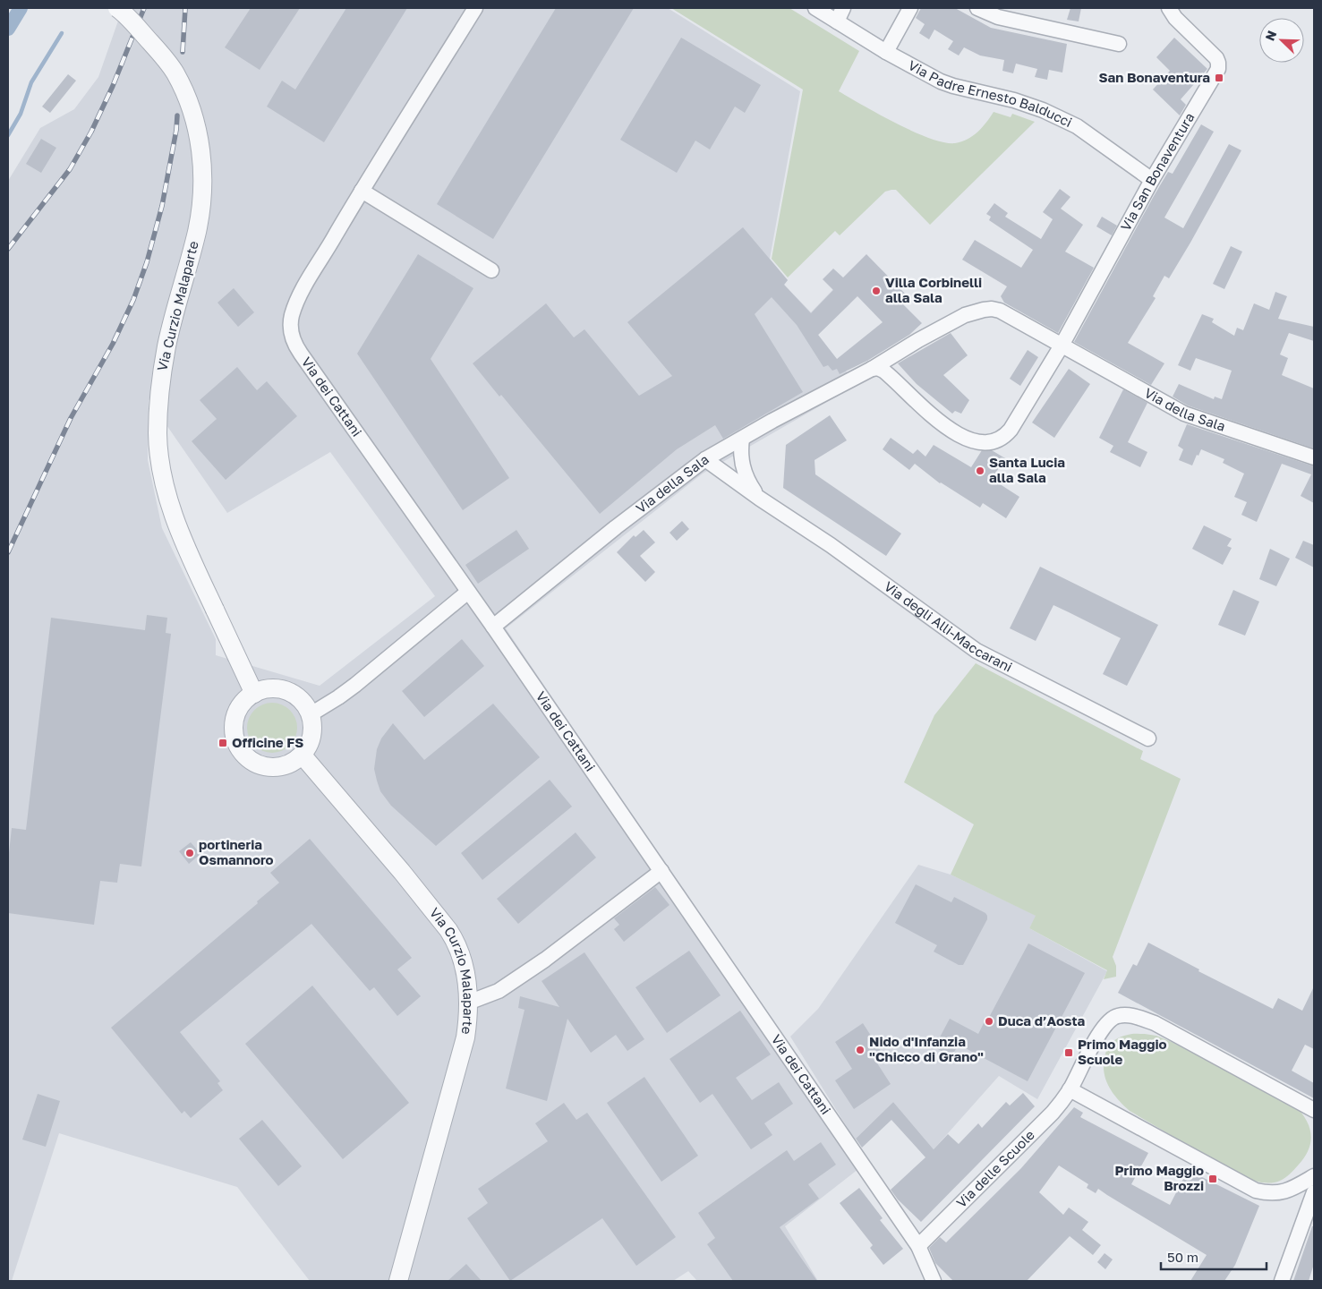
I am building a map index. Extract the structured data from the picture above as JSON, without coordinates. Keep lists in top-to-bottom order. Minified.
{"streets":{"street":["Via Padre Ernesto Balducci","Via San Bonaventura","Via Curzio Malaparte","Via dei Cattani","Via della Sala","Via degli Alli-Maccarani","Via delle Scuole"]},"crossings":[["Via Padre Ernesto Balducci","Via San Bonaventura"],["Via San Bonaventura","Via della Sala"],["Via dei Cattani","Via della Sala"],["Via dei Cattani","Via delle Scuole"],["Via della Sala","Via degli Alli-Maccarani"]],"places":{"transit":["San Bonaventura","Officine FS","Primo Maggio Scuole","Primo Maggio Brozzi"],"other":["Villa Corbinelli alla Sala","Santa Lucia alla Sala","portineria Osmannoro","Duca d’Aosta","Nido d'Infanzia \"Chicco di Grano\""]},"scale_bar":"50 m","north":"top left"}
